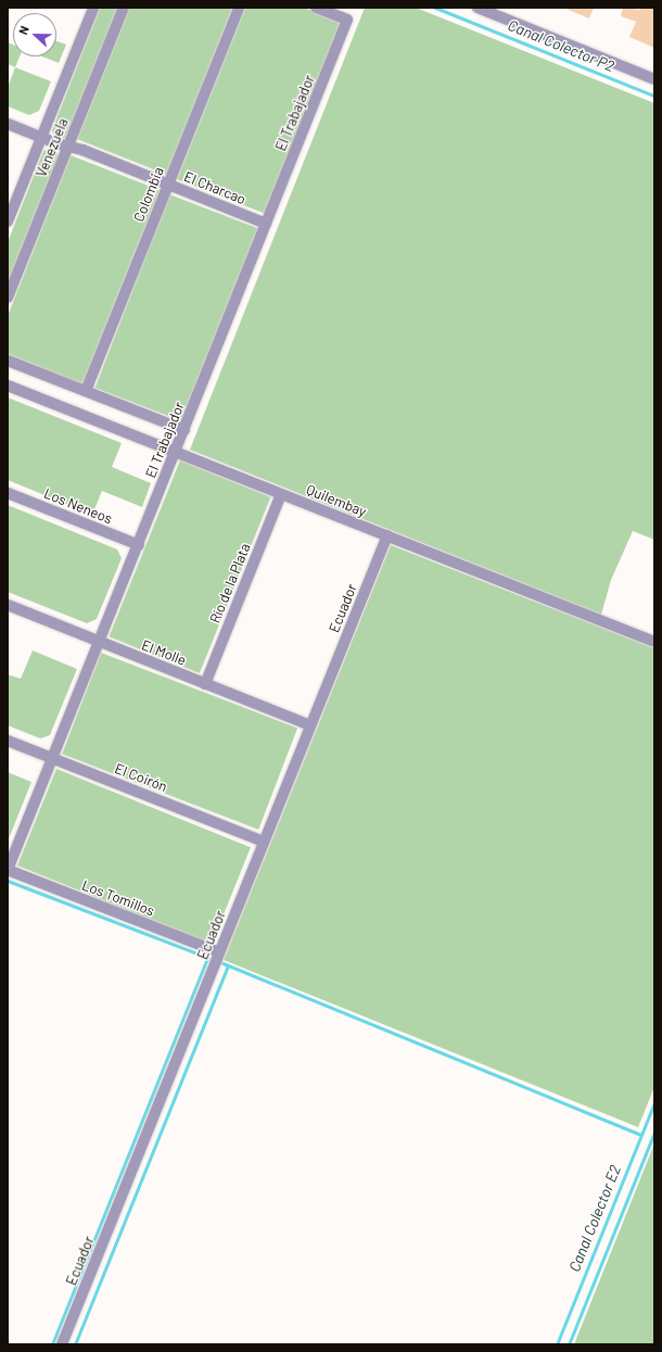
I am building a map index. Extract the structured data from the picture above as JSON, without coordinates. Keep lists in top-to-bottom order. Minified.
{"streets":{"street":["El Trabajador","Venezuela","El Charcao","Colombia","Quilembay","Los Neneos","Río de la Plata","Ecuador","El Molle","El Coirón","Los Tomillos"]},"crossings":[["El Trabajador","El Charcao"],["El Trabajador","Quilembay"],["El Trabajador","Los Neneos"],["El Trabajador","El Molle"],["El Trabajador","El Coirón"],["El Trabajador","Los Tomillos"],["Venezuela","El Charcao"],["El Charcao","Colombia"],["Quilembay","Río de la Plata"],["Quilembay","Ecuador"],["Río de la Plata","El Molle"],["Ecuador","El Molle"],["Ecuador","El Coirón"],["Ecuador","Los Tomillos"]],"water":["Canal Colector P2","Canal Colector E2"],"north":"left"}
